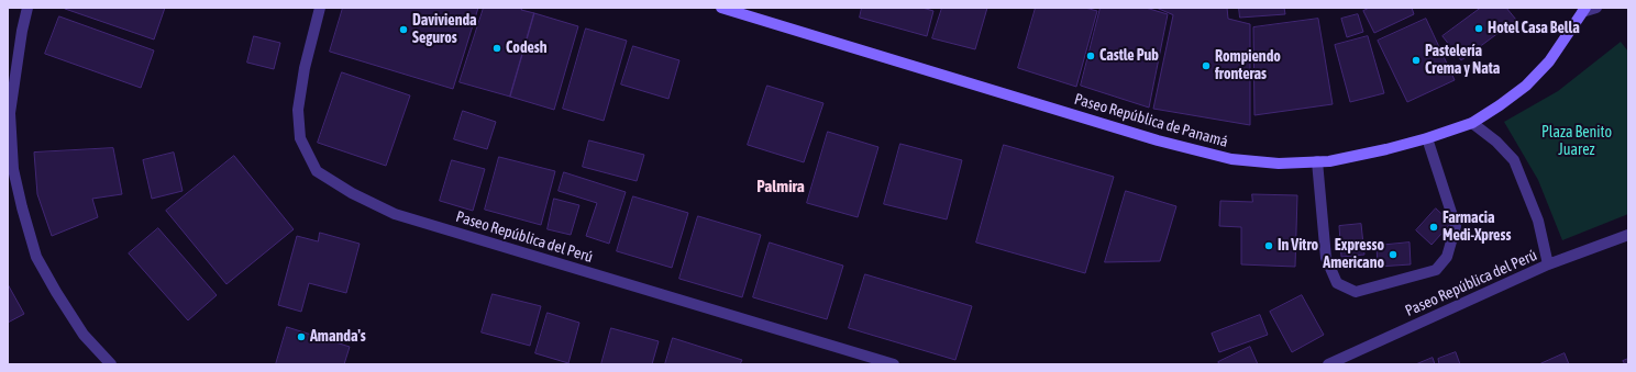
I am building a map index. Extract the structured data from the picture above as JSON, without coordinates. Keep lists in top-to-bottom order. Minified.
{"streets":{"street":["Paseo República de Panamá","Paseo República del Perú"]},"districts":["Palmira"],"parks":["Plaza Benito Juarez"],"places":["Hotel Casa Bella","Davivienda Seguros","Codesh","Castle Pub","Pastelería Crema y Nata","Rompiendo fronteras","Farmacia Medi-Xpress","In Vitro","Expresso Americano","Amanda's"]}
